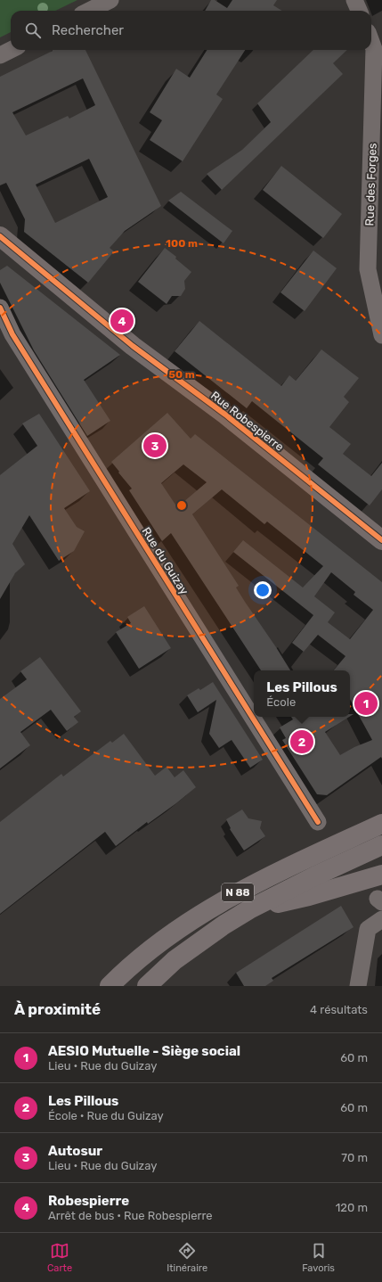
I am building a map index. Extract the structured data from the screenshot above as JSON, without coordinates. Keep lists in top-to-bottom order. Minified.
{"streets":{"highway":["N 88"],"main road":["Rue Robespierre"],"street":["Rue des Forges","Rue du Guizay"]},"page":{"search":"Rechercher","pins":["4","3","1","2"],"popup":["Les Pillous","École"],"heading":["À proximité","4 résultats"],"list":[{"mark":"1","name":"AESIO Mutuelle - Siège social","note":"Lieu · Rue du Guizay","value":"60 m"},{"mark":"2","name":"Les Pillous","note":"École · Rue du Guizay","value":"60 m"},{"mark":"3","name":"Autosur","note":"Lieu · Rue du Guizay","value":"70 m"},{"mark":"4","name":"Robespierre","note":"Arrêt de bus · Rue Robespierre","value":"120 m"}],"nav":["Carte","Itinéraire","Favoris"]},"rings":["100 m","50 m"]}
